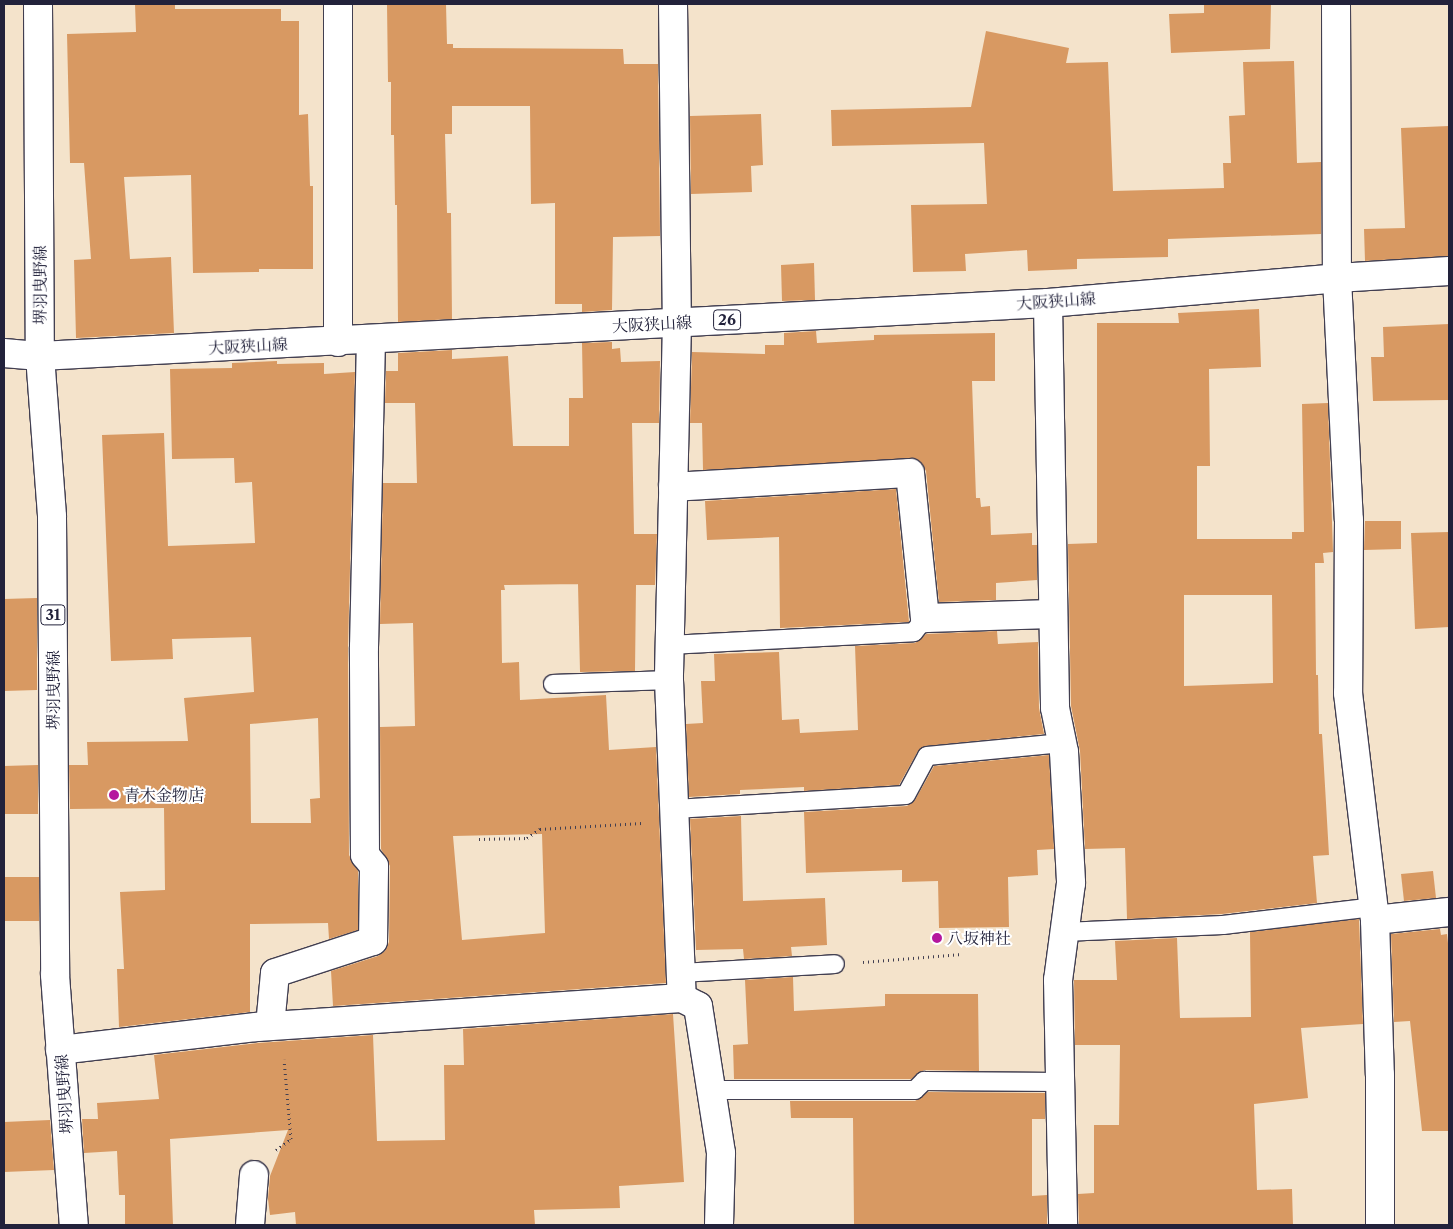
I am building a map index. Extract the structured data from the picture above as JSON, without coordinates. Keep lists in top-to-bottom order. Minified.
{"streets":{"street":["堺羽曳野線","大阪狭山線","26","31"]},"crossings":[["堺羽曳野線","大阪狭山線"]],"places":["青木金物店","八坂神社"]}
